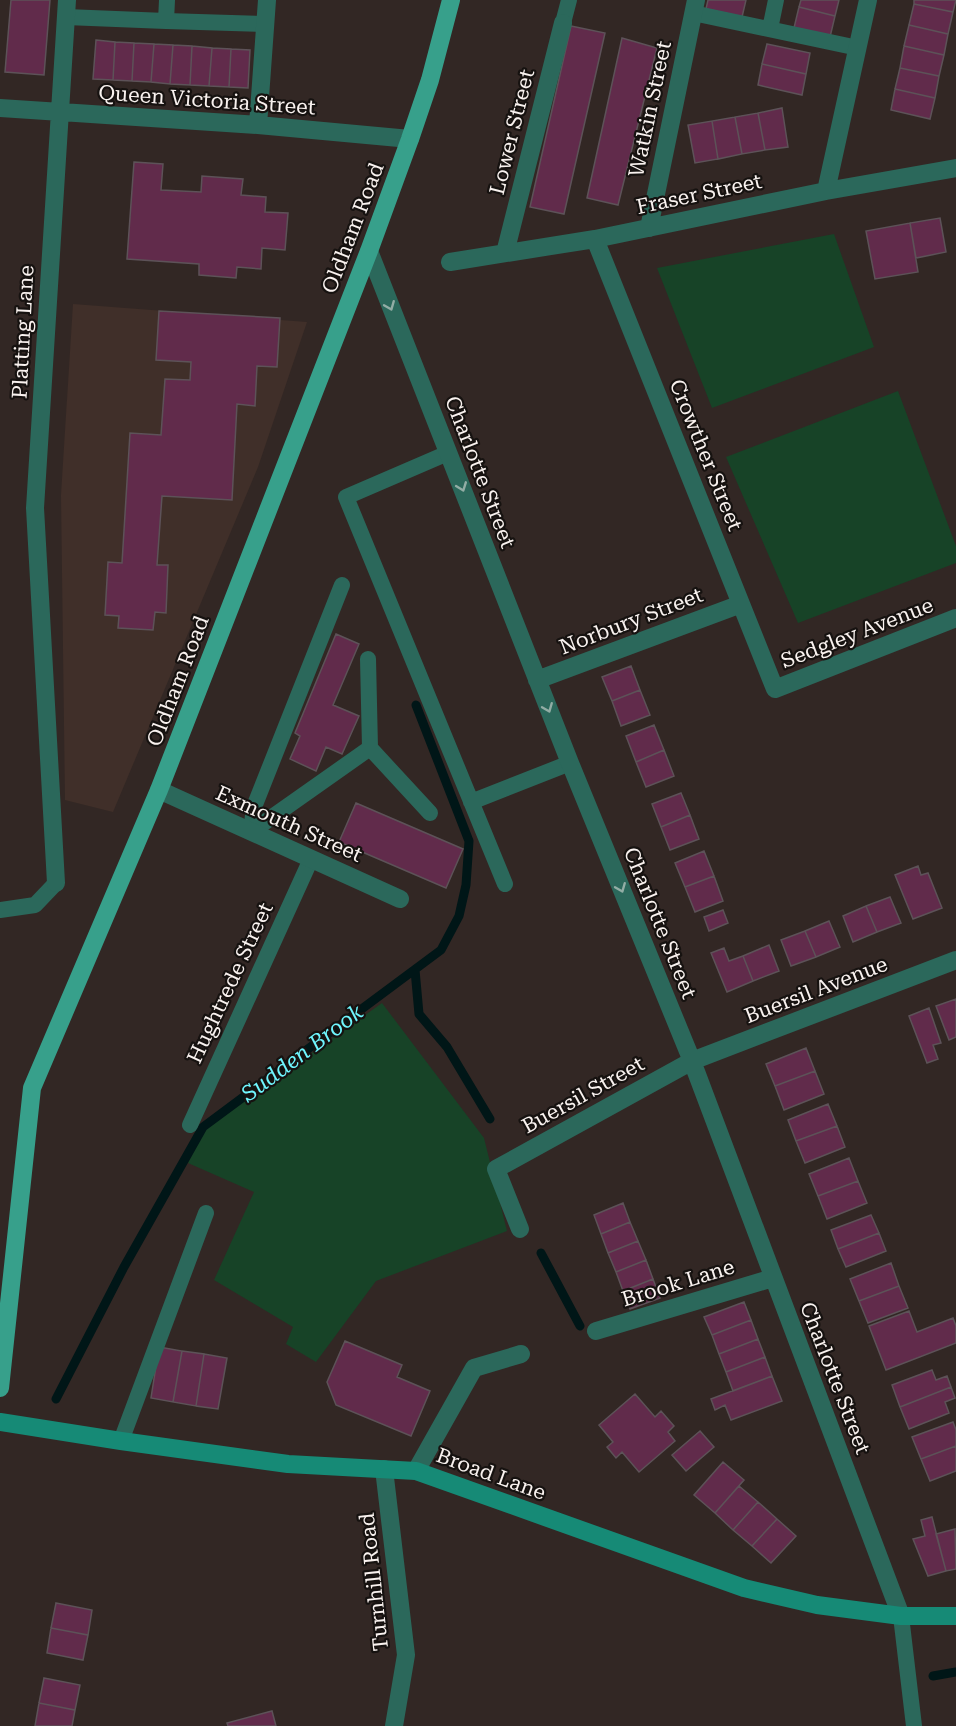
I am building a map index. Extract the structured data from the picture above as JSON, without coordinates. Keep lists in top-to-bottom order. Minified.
{"streets":{"main road":["Oldham Road","Broad Lane"],"street":["Queen Victoria Street","Watkin Street","Lower Street","Fraser Street","Platting Lane","Crowther Street","Charlotte Street","Norbury Street","Sedgley Avenue","Exmouth Street","Buersil Avenue","Buersil Street","Brook Lane","Turnhill Road"],"lane":["Hughtrede Street"]},"crossings":[["Queen Victoria Street","Oldham Road"],["Queen Victoria Street","Platting Lane"],["Watkin Street","Fraser Street"],["Lower Street","Fraser Street"],["Fraser Street","Crowther Street"],["Oldham Road","Charlotte Street"],["Oldham Road","Exmouth Street"],["Crowther Street","Norbury Street"],["Crowther Street","Sedgley Avenue"],["Charlotte Street","Norbury Street"],["Charlotte Street","Buersil Avenue"],["Charlotte Street","Buersil Street"],["Charlotte Street","Brook Lane"],["Charlotte Street","Broad Lane"],["Exmouth Street","Hughtrede Street"],["Buersil Avenue","Buersil Street"],["Broad Lane","Turnhill Road"]],"one_way":["Charlotte Street"],"water":["Sudden Brook"]}
